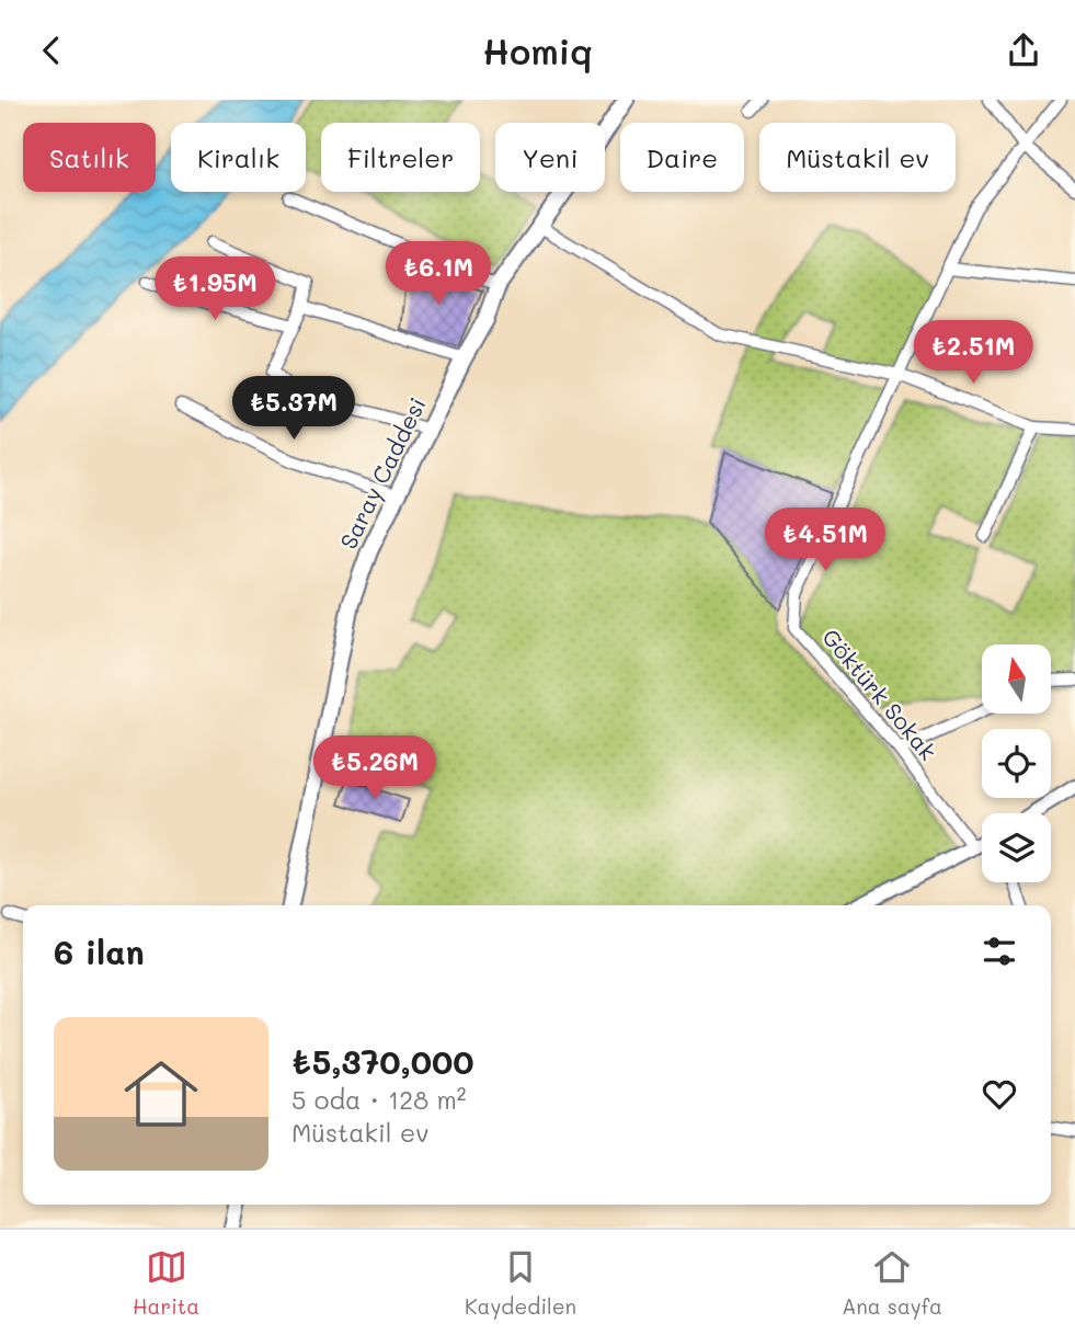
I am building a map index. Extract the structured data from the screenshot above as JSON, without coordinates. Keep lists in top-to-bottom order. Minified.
{"streets":{"main road":["Saray Caddesi"],"street":["Göktürk Sokak"]},"north":"top","page":{"header":"Homiq","chip":["Satılık","Kiralık","Filtreler","Yeni","Daire","Müstakil ev"],"price":["₺6.1M","₺1.95M","₺2.51M","₺5.37M","₺4.51M","₺5.26M"],"heading":"6 ilan","list":[{"name":"₺5,370,000","note":"5 oda · 128 m² · Müstakil ev"}],"tabs":["Harita","Kaydedilen","Ana sayfa"]}}
